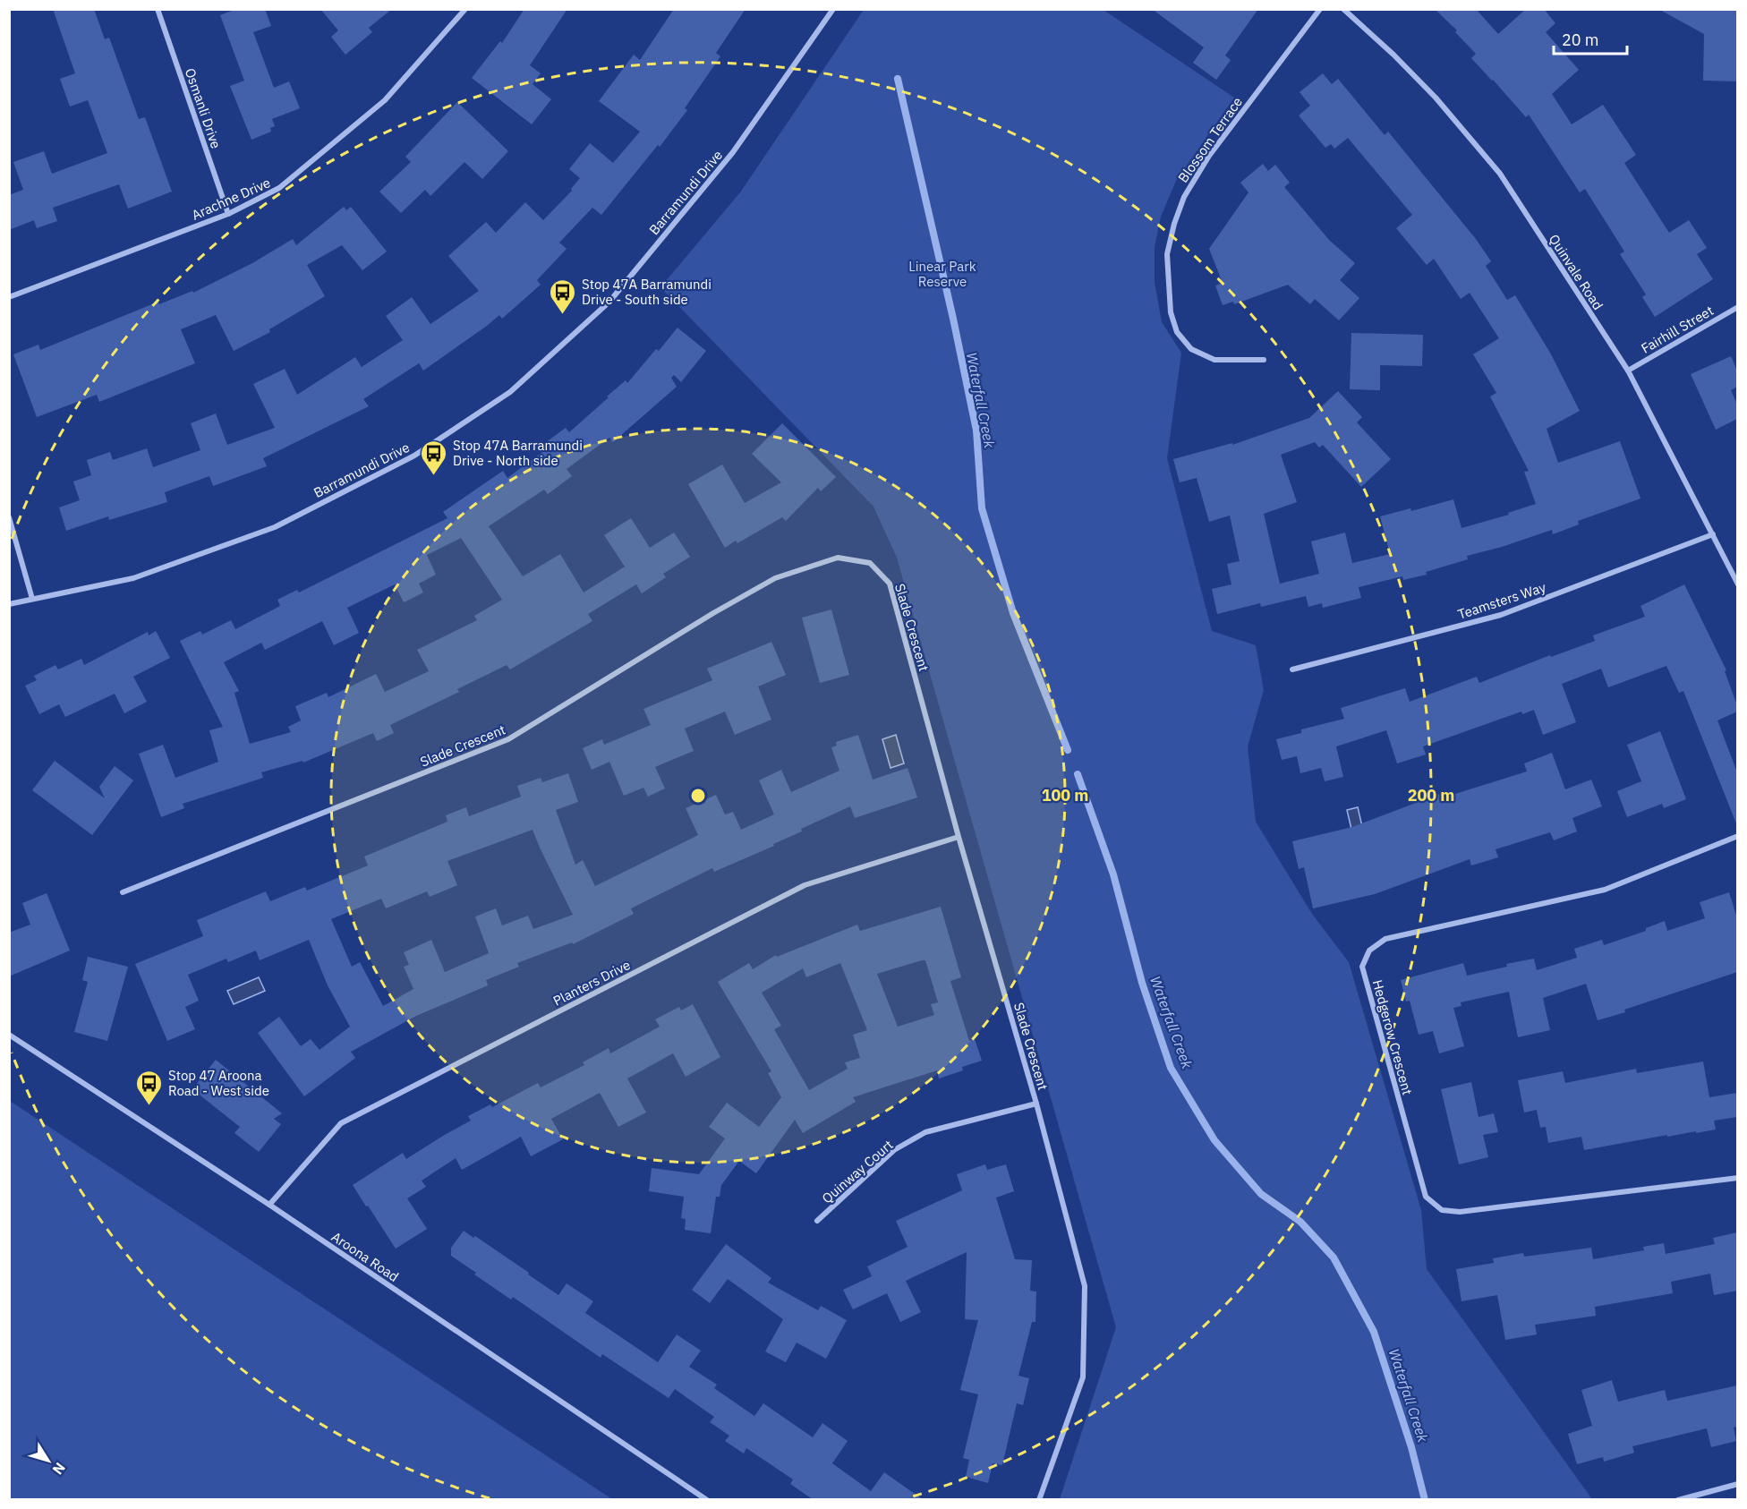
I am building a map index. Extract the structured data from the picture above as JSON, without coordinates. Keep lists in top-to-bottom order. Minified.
{"streets":{"street":["Osmanli Drive","Blossom Terrace","Barramundi Drive","Arachne Drive","Quinvale Road","Fairhill Street","Teamsters Way","Slade Crescent","Planters Drive","Hedgerow Crescent","Quinway Court","Aroona Road"]},"crossings":[["Osmanli Drive","Arachne Drive"],["Quinvale Road","Fairhill Street"],["Quinvale Road","Teamsters Way"],["Slade Crescent","Planters Drive"],["Slade Crescent","Quinway Court"],["Planters Drive","Aroona Road"]],"water":["Waterfall Creek"],"parks":["Linear Park Reserve"],"places":{"bus stop":["Stop 47A Barramundi Drive - South side","Stop 47A Barramundi Drive - North side","Stop 47 Aroona Road - West side"]},"scale_bar":"20 m","north":"bottom right","rings":["100 m","200 m"]}
